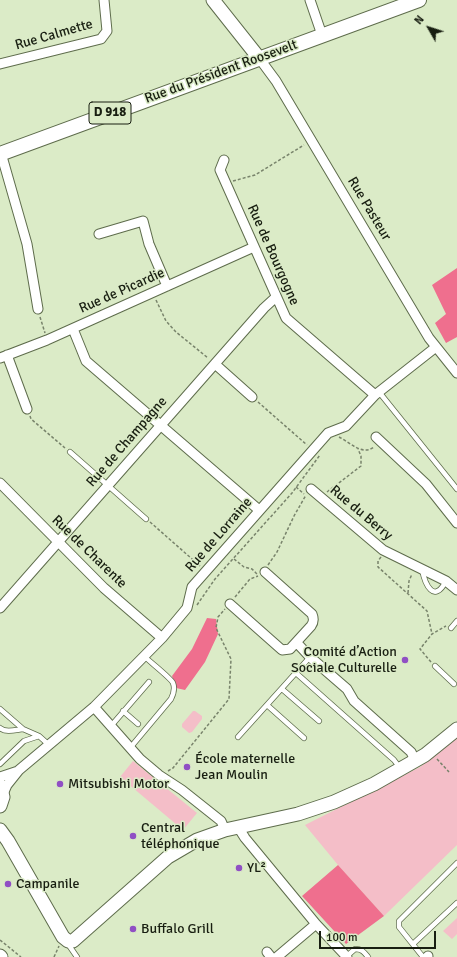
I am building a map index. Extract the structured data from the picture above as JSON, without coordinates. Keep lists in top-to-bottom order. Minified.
{"streets":{"main road":["Rue du Président Roosevelt","D 918"],"street":["Rue Calmette","Rue Pasteur","Rue de Bourgogne","Rue de Picardie","Rue de Champagne","Rue du Berry","Rue de Lorraine","Rue de Charente"]},"crossings":[["Rue du Président Roosevelt","Rue Pasteur"],["Rue Pasteur","Rue de Lorraine"],["Rue de Bourgogne","Rue de Picardie"],["Rue de Bourgogne","Rue de Champagne"],["Rue de Bourgogne","Rue de Lorraine"],["Rue de Champagne","Rue de Charente"],["Rue de Lorraine","Rue de Charente"]],"places":["Comité d’Action Sociale Culturelle","École maternelle Jean Moulin","Mitsubishi Motor","Central téléphonique","YL²","Campanile","Buffalo Grill"],"scale_bar":"100 m","north":"top left"}
